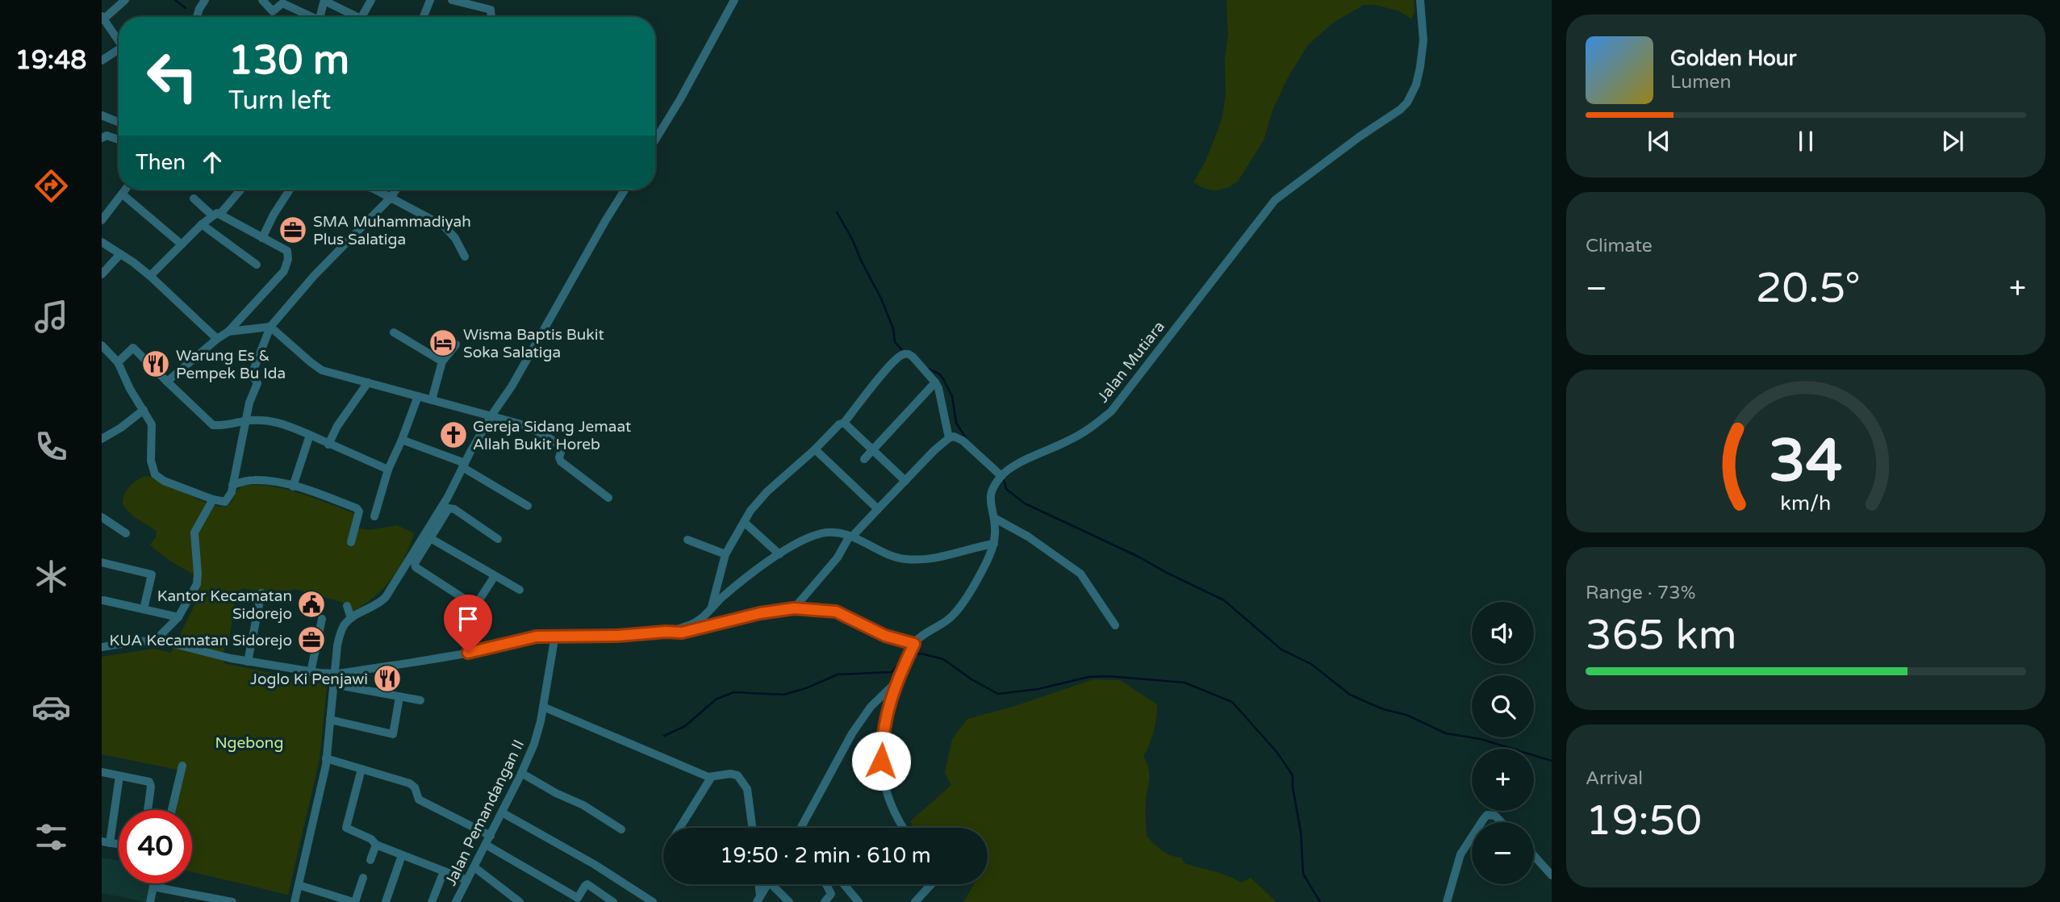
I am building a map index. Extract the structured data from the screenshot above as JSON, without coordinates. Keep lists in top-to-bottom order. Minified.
{"streets":{"street":["Jalan Mutiara","Jalan Pemandangan II"]},"parks":["Ngebong"],"places":{"office":["SMA Muhammadiyah Plus Salatiga","KUA Kecamatan Sidorejo"],"hotel":["Wisma Baptis Bukit Soka Salatiga"],"restaurant":["Warung Es & Pempek Bu Ida","Joglo Ki Penjawi"],"church":["Gereja Sidang Jemaat Allah Bukit Horeb"],"public building":["Kantor Kecamatan Sidorejo"]},"page":{"tabs":"19:48","turn":["130 m","Turn left"],"song":["Golden Hour","Lumen"],"then":"Then","tile":["Climate",["Range · 73%","365 km"],["Arrival","19:50"]],"heat":["−","20.5°","+"],"map_buttons":["+","−"],"limit":"40","trip":"19:50 · 2 min · 610 m","gauge":["34","km/h"]}}
